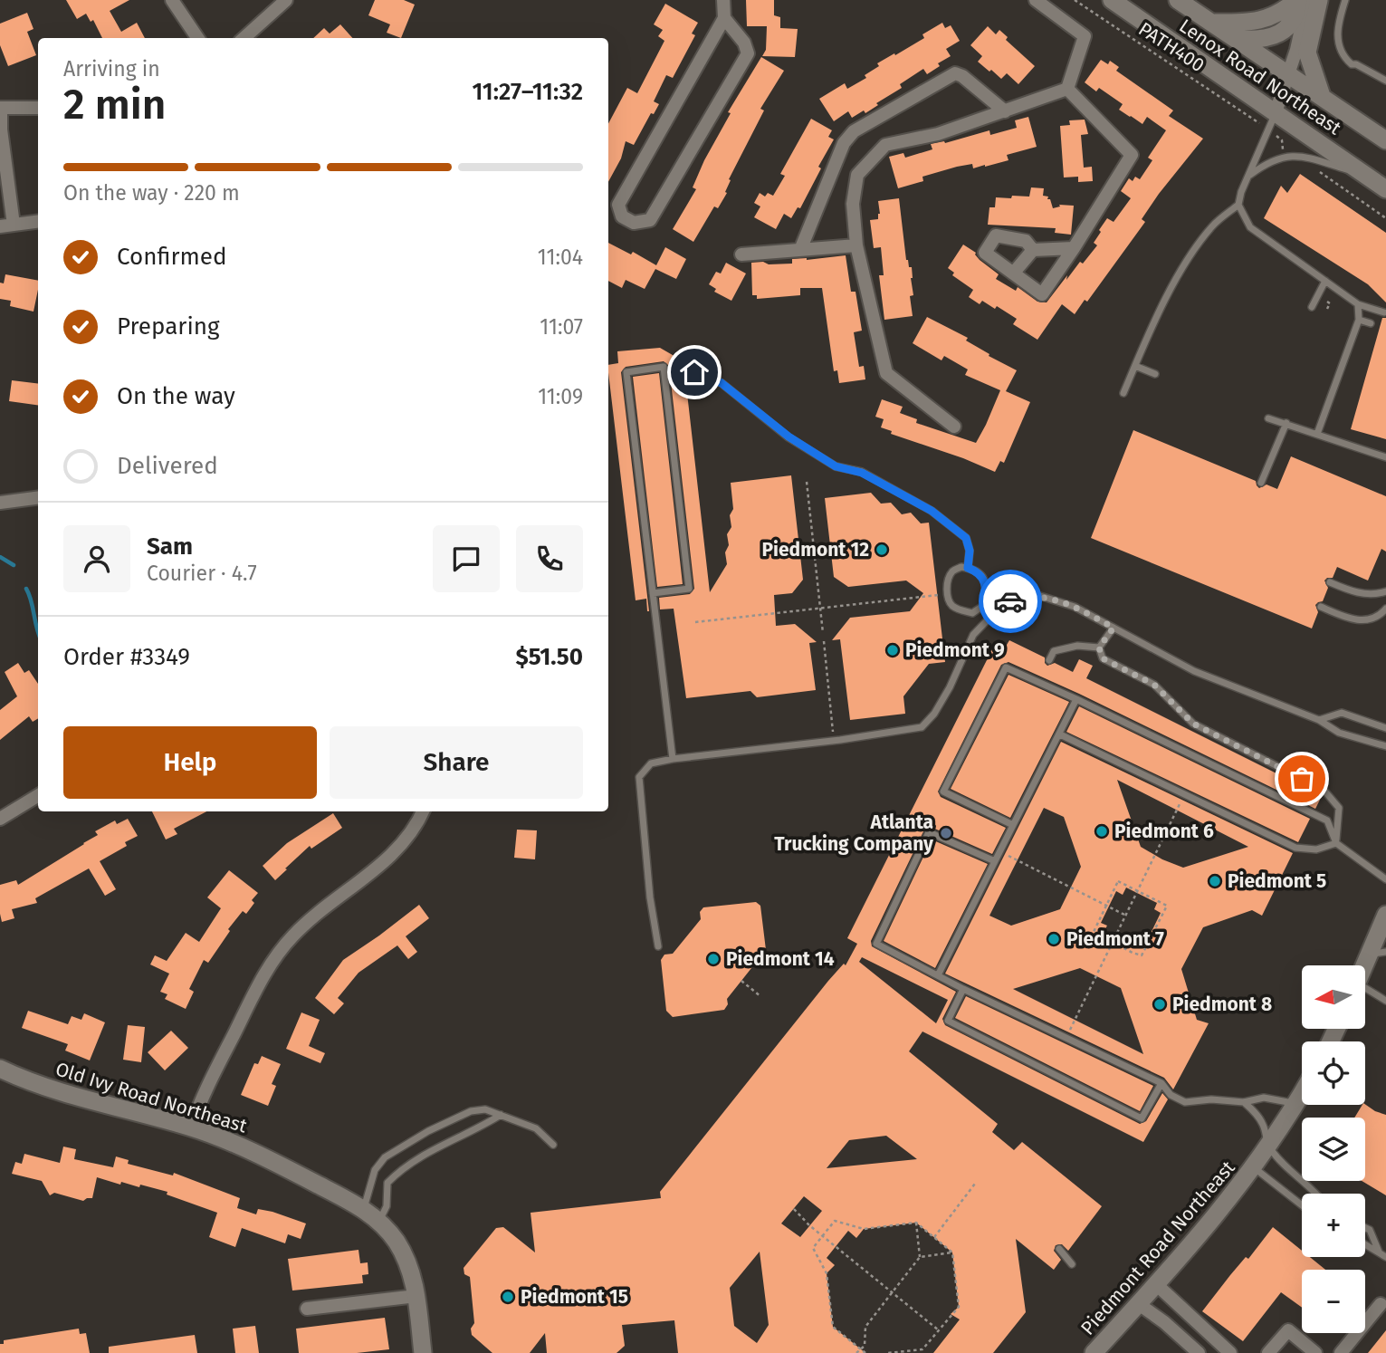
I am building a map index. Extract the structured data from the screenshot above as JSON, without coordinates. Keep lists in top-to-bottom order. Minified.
{"streets":{"main road":["Lenox Road Northeast","Old Ivy Road Northeast","Piedmont Road Northeast"],"path":["PATH400"]},"places":["Piedmont 12","Piedmont 9","Piedmont 6","Atlanta Trucking Company","Piedmont 5","Piedmont 7","Piedmont 14","Piedmont 8","Piedmont 15"],"north":"left","page":{"heading":["2 min","Arriving in","11:27–11:32"],"panel":["Sam","Courier · 4.7","Order #3349","$51.50"],"bar":"On the way · 220 m","list":[["Confirmed","11:04"],["Preparing","11:07"],["On the way","11:09"],"Delivered"],"buttons":["Help","Share"],"map_buttons":["+","−"]}}
